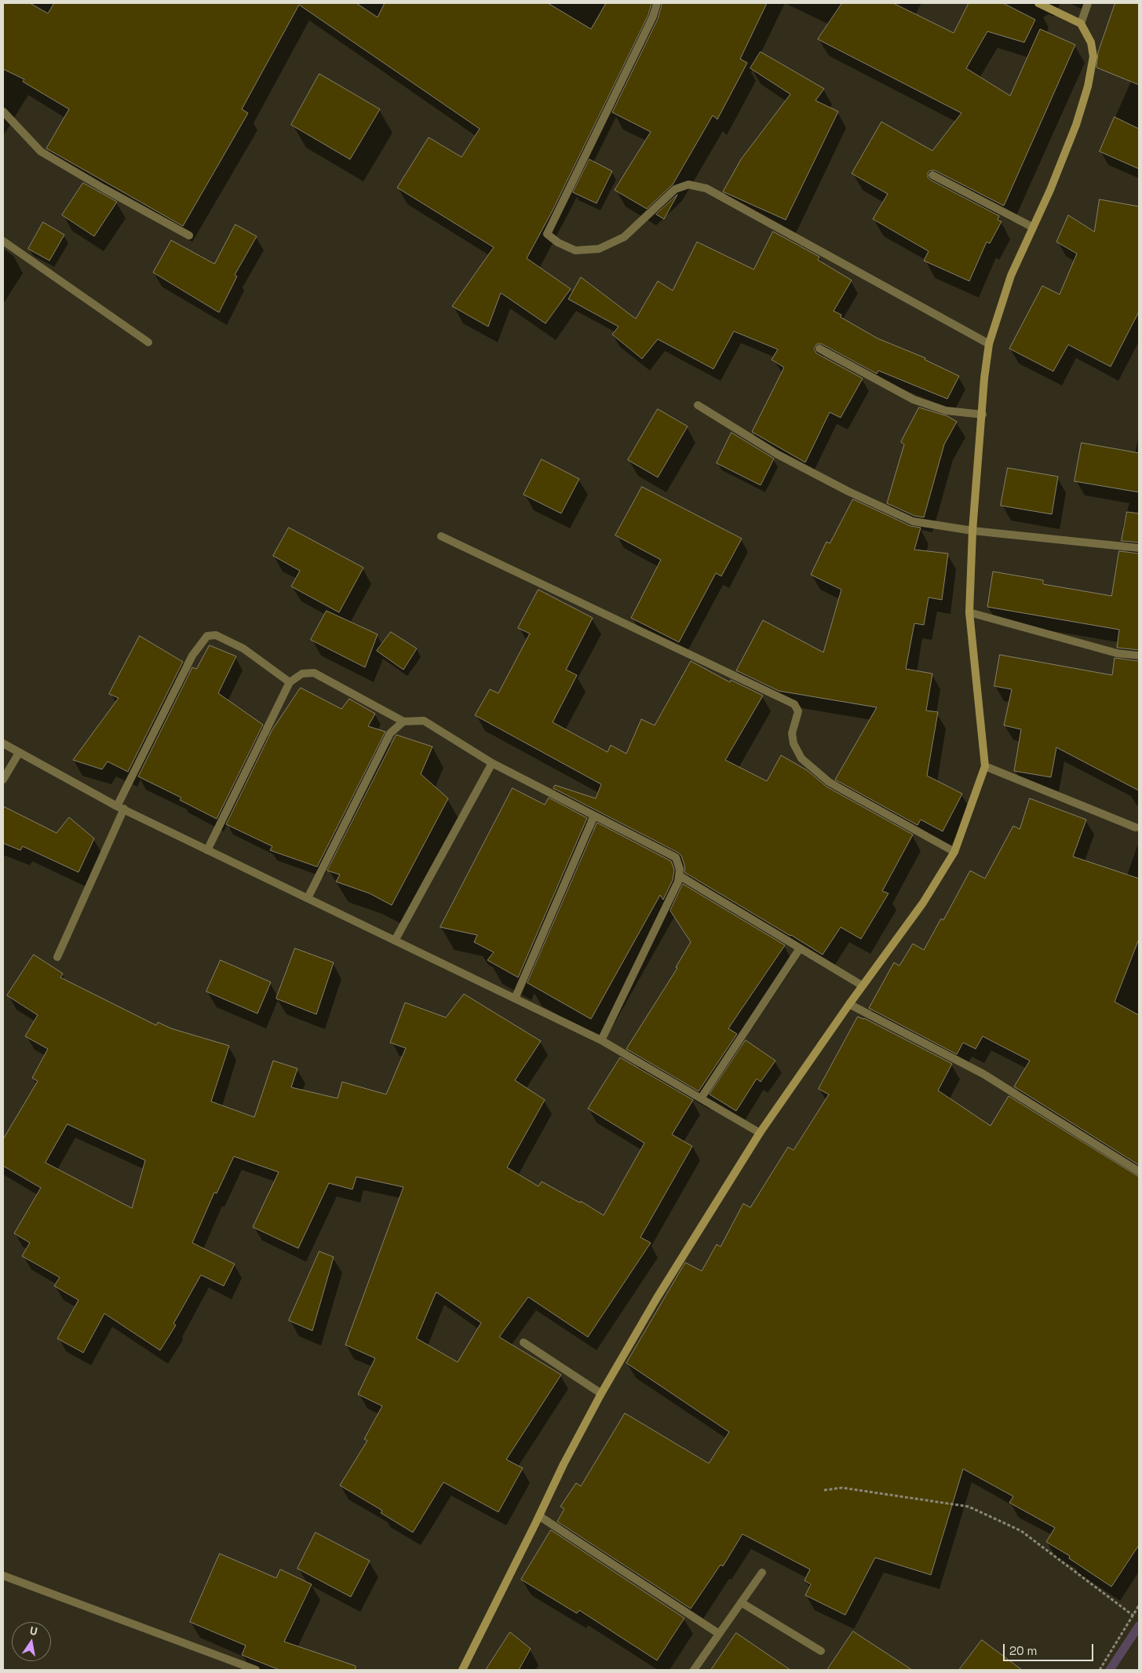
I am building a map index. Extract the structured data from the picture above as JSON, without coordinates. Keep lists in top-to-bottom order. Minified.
{"scale_bar":"20 m","north":"top"}
